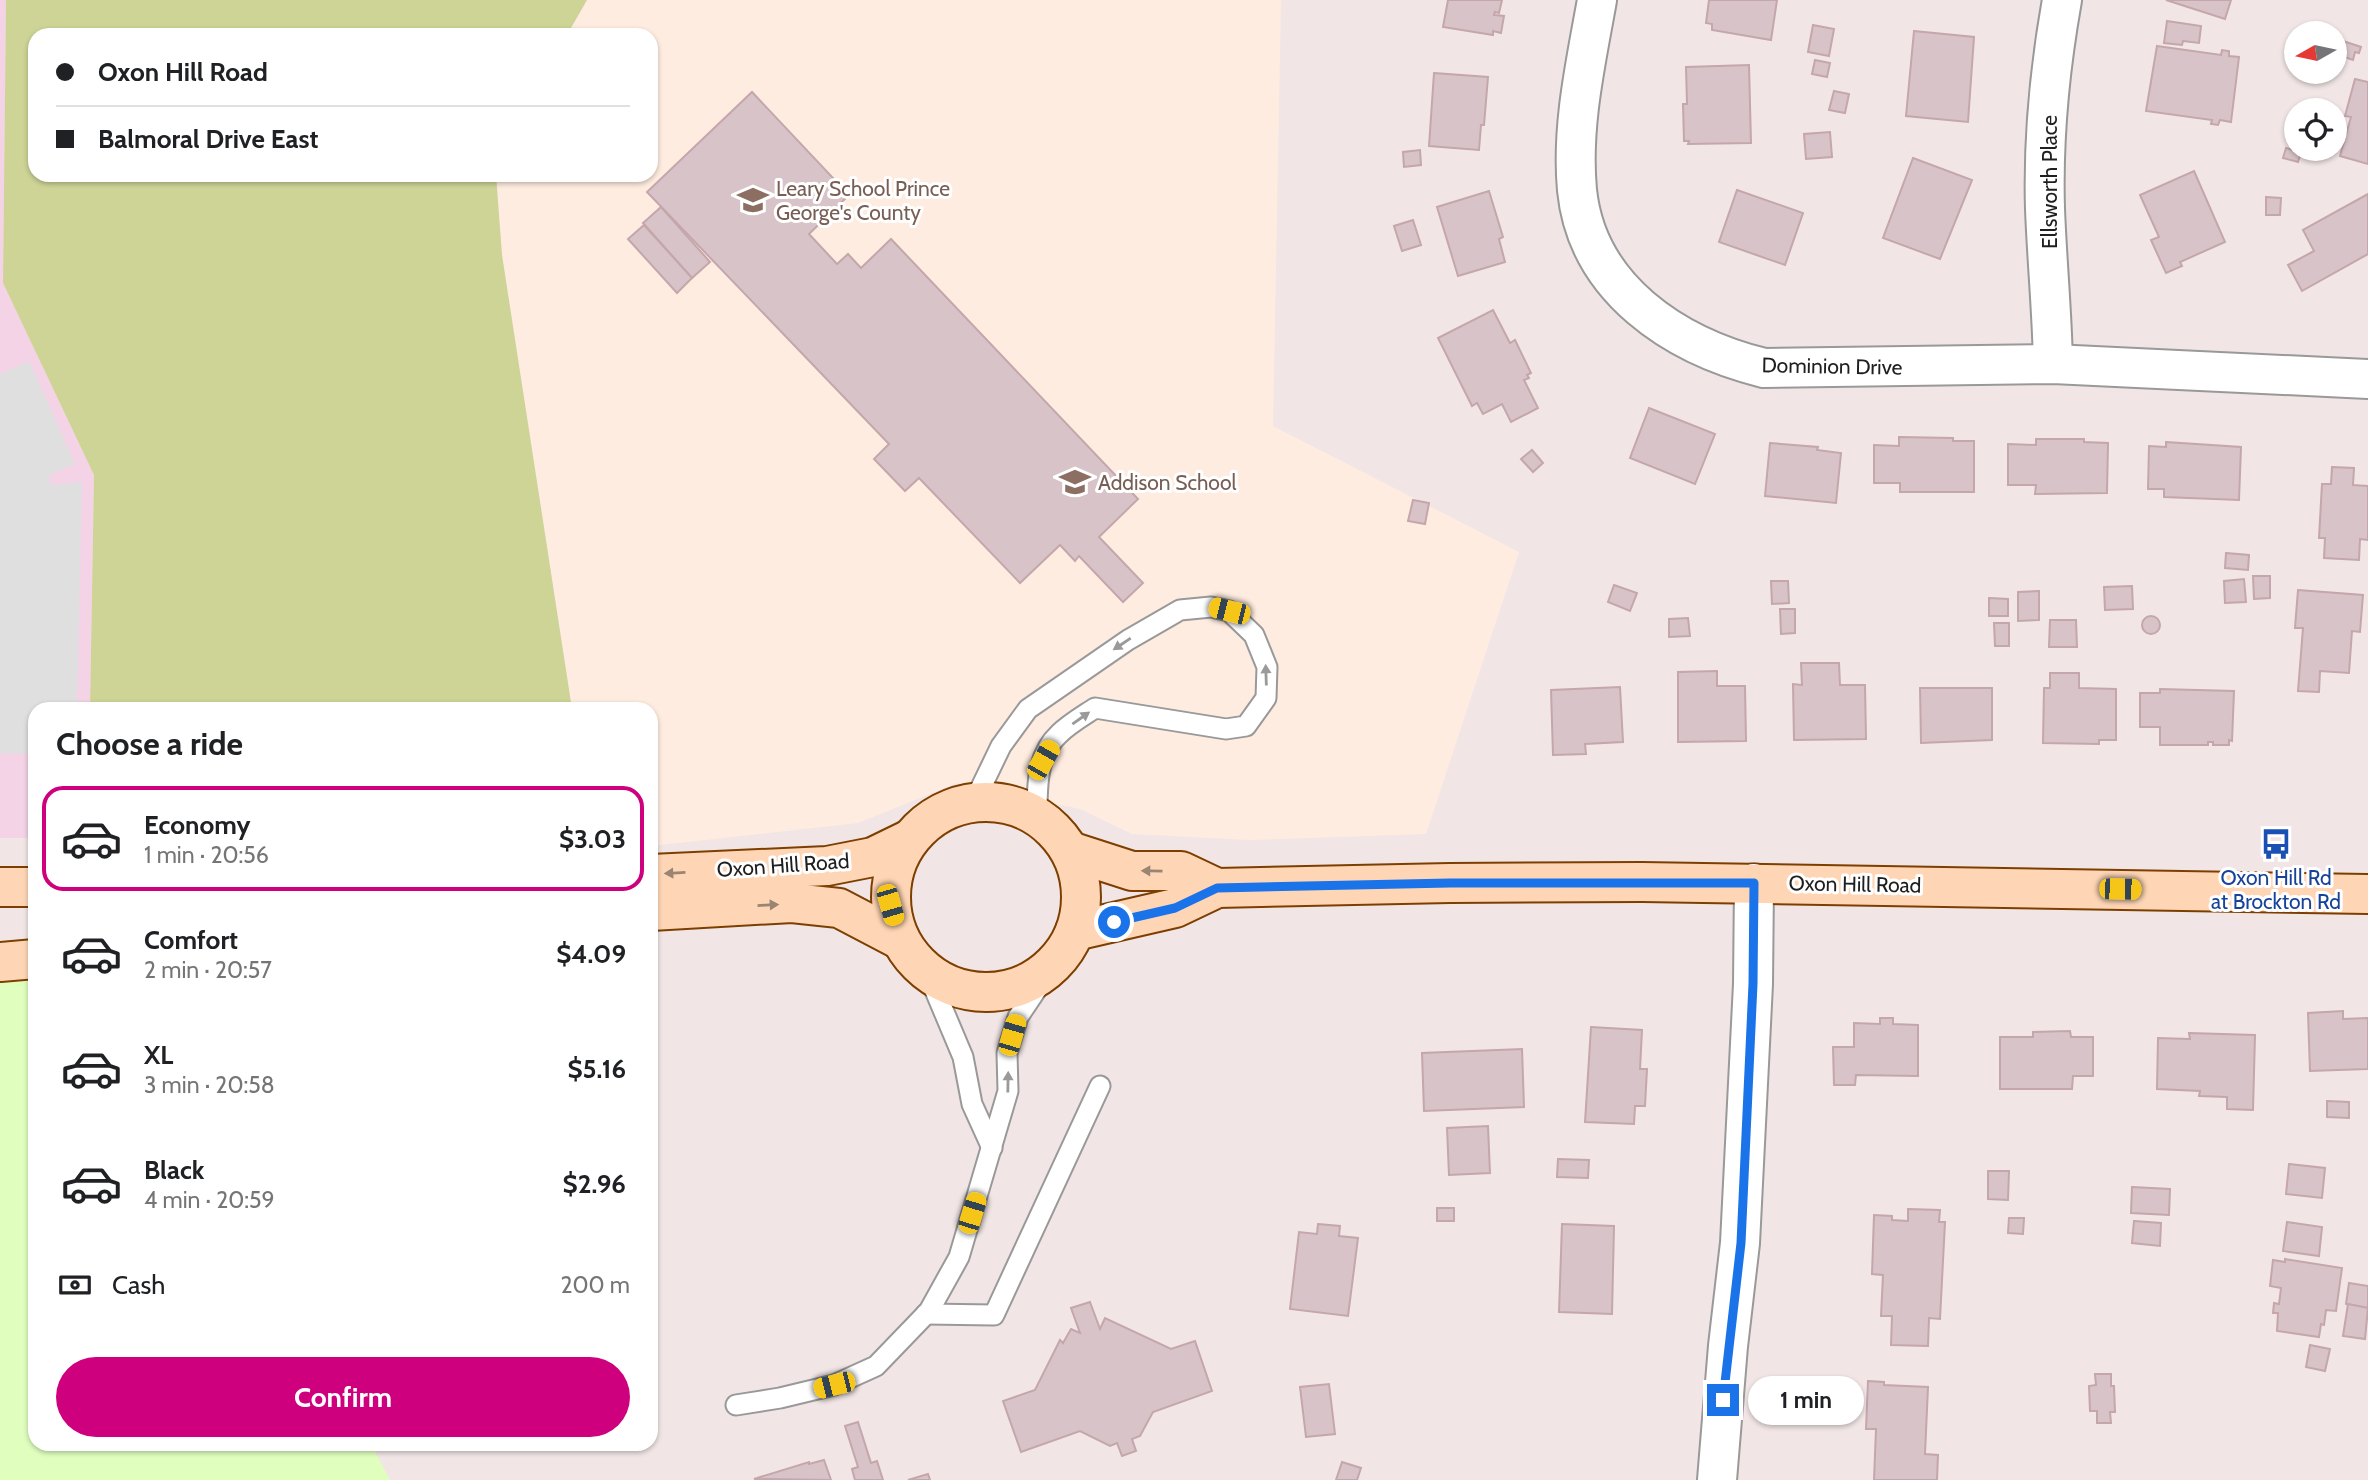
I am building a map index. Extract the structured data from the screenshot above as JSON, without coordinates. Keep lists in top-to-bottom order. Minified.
{"streets":{"main road":["Oxon Hill Road"],"street":["Ellsworth Place","Dominion Drive"]},"crossings":[["Ellsworth Place","Dominion Drive"]],"places":{"school or university":["Leary School Prince George's County","Addison School"],"bus stop":["Oxon Hill Rd at Brockton Rd"]},"north":"left","page":{"banner":["Oxon Hill Road","Balmoral Drive East"],"heading":"Choose a ride","list":[{"name":"Economy","note":"1 min · 20:56","value":"$3.03"},{"name":"Comfort","note":"2 min · 20:57","value":"$4.09"},{"name":"XL","note":"3 min · 20:58","value":"$5.16"},{"name":"Black","note":"4 min · 20:59","value":"$2.96"}],"pay":["Cash","200 m"],"buttons":"Confirm","bubble":"1 min"}}
